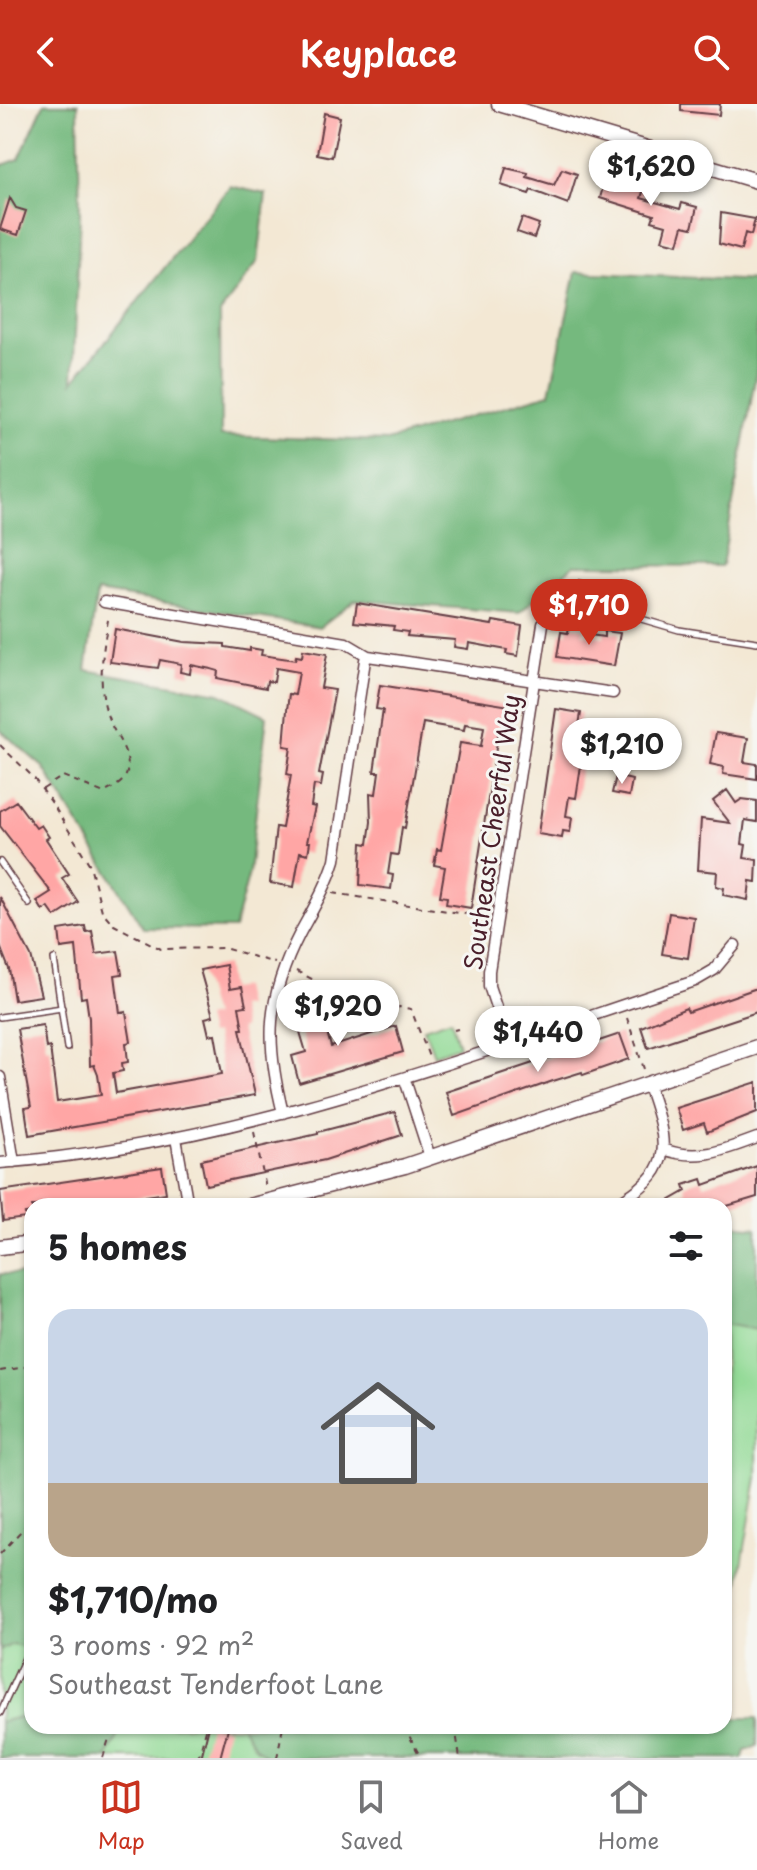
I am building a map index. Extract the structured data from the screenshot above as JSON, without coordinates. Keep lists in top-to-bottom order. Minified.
{"streets":{"street":["Southeast Cheerful Way"]},"page":{"header":"Keyplace","price":["$1,620","$1,710","$1,210","$1,920","$1,440"],"heading":"5 homes","list":[{"name":"$1,710/mo","note":"3 rooms · 92 m² · Southeast Tenderfoot Lane"}],"tabs":["Map","Saved","Home"]}}
